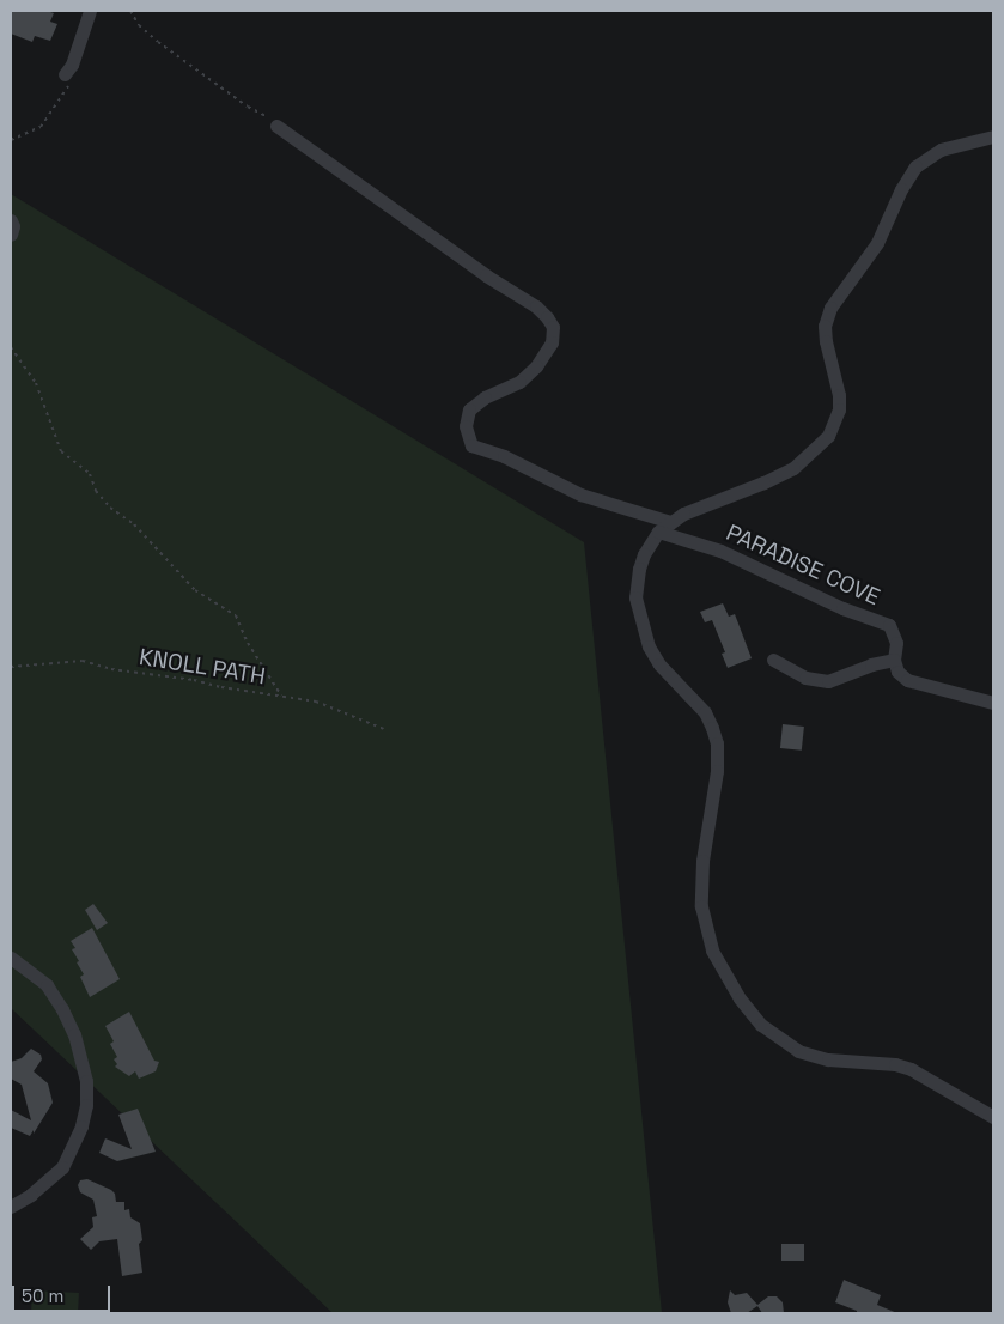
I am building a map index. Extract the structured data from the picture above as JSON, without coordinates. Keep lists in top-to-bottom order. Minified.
{"streets":{"street":["PARADISE COVE"],"path":["KNOLL PATH"]},"scale_bar":"50 m"}
